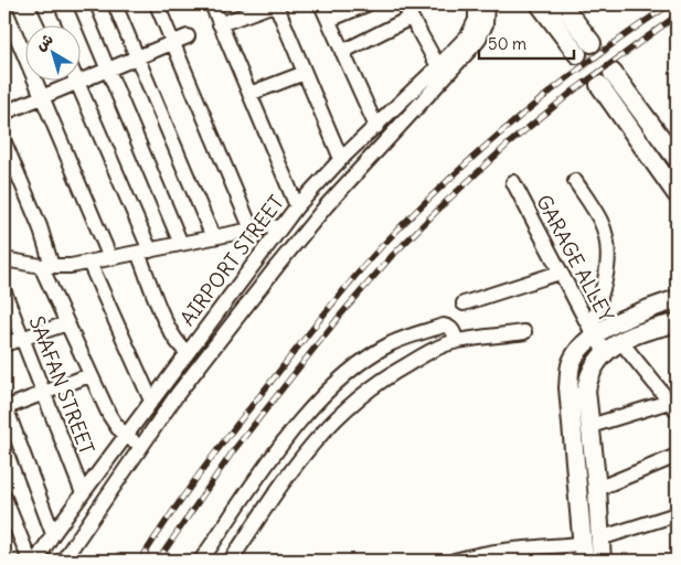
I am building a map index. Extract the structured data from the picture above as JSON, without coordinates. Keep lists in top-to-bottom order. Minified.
{"streets":{"street":["GARAGE ALLEY","AIRPORT STREET","SAAFAN STREET"]},"crossings":[["AIRPORT STREET","SAAFAN STREET"]],"scale_bar":"50 m","north":"top left"}
